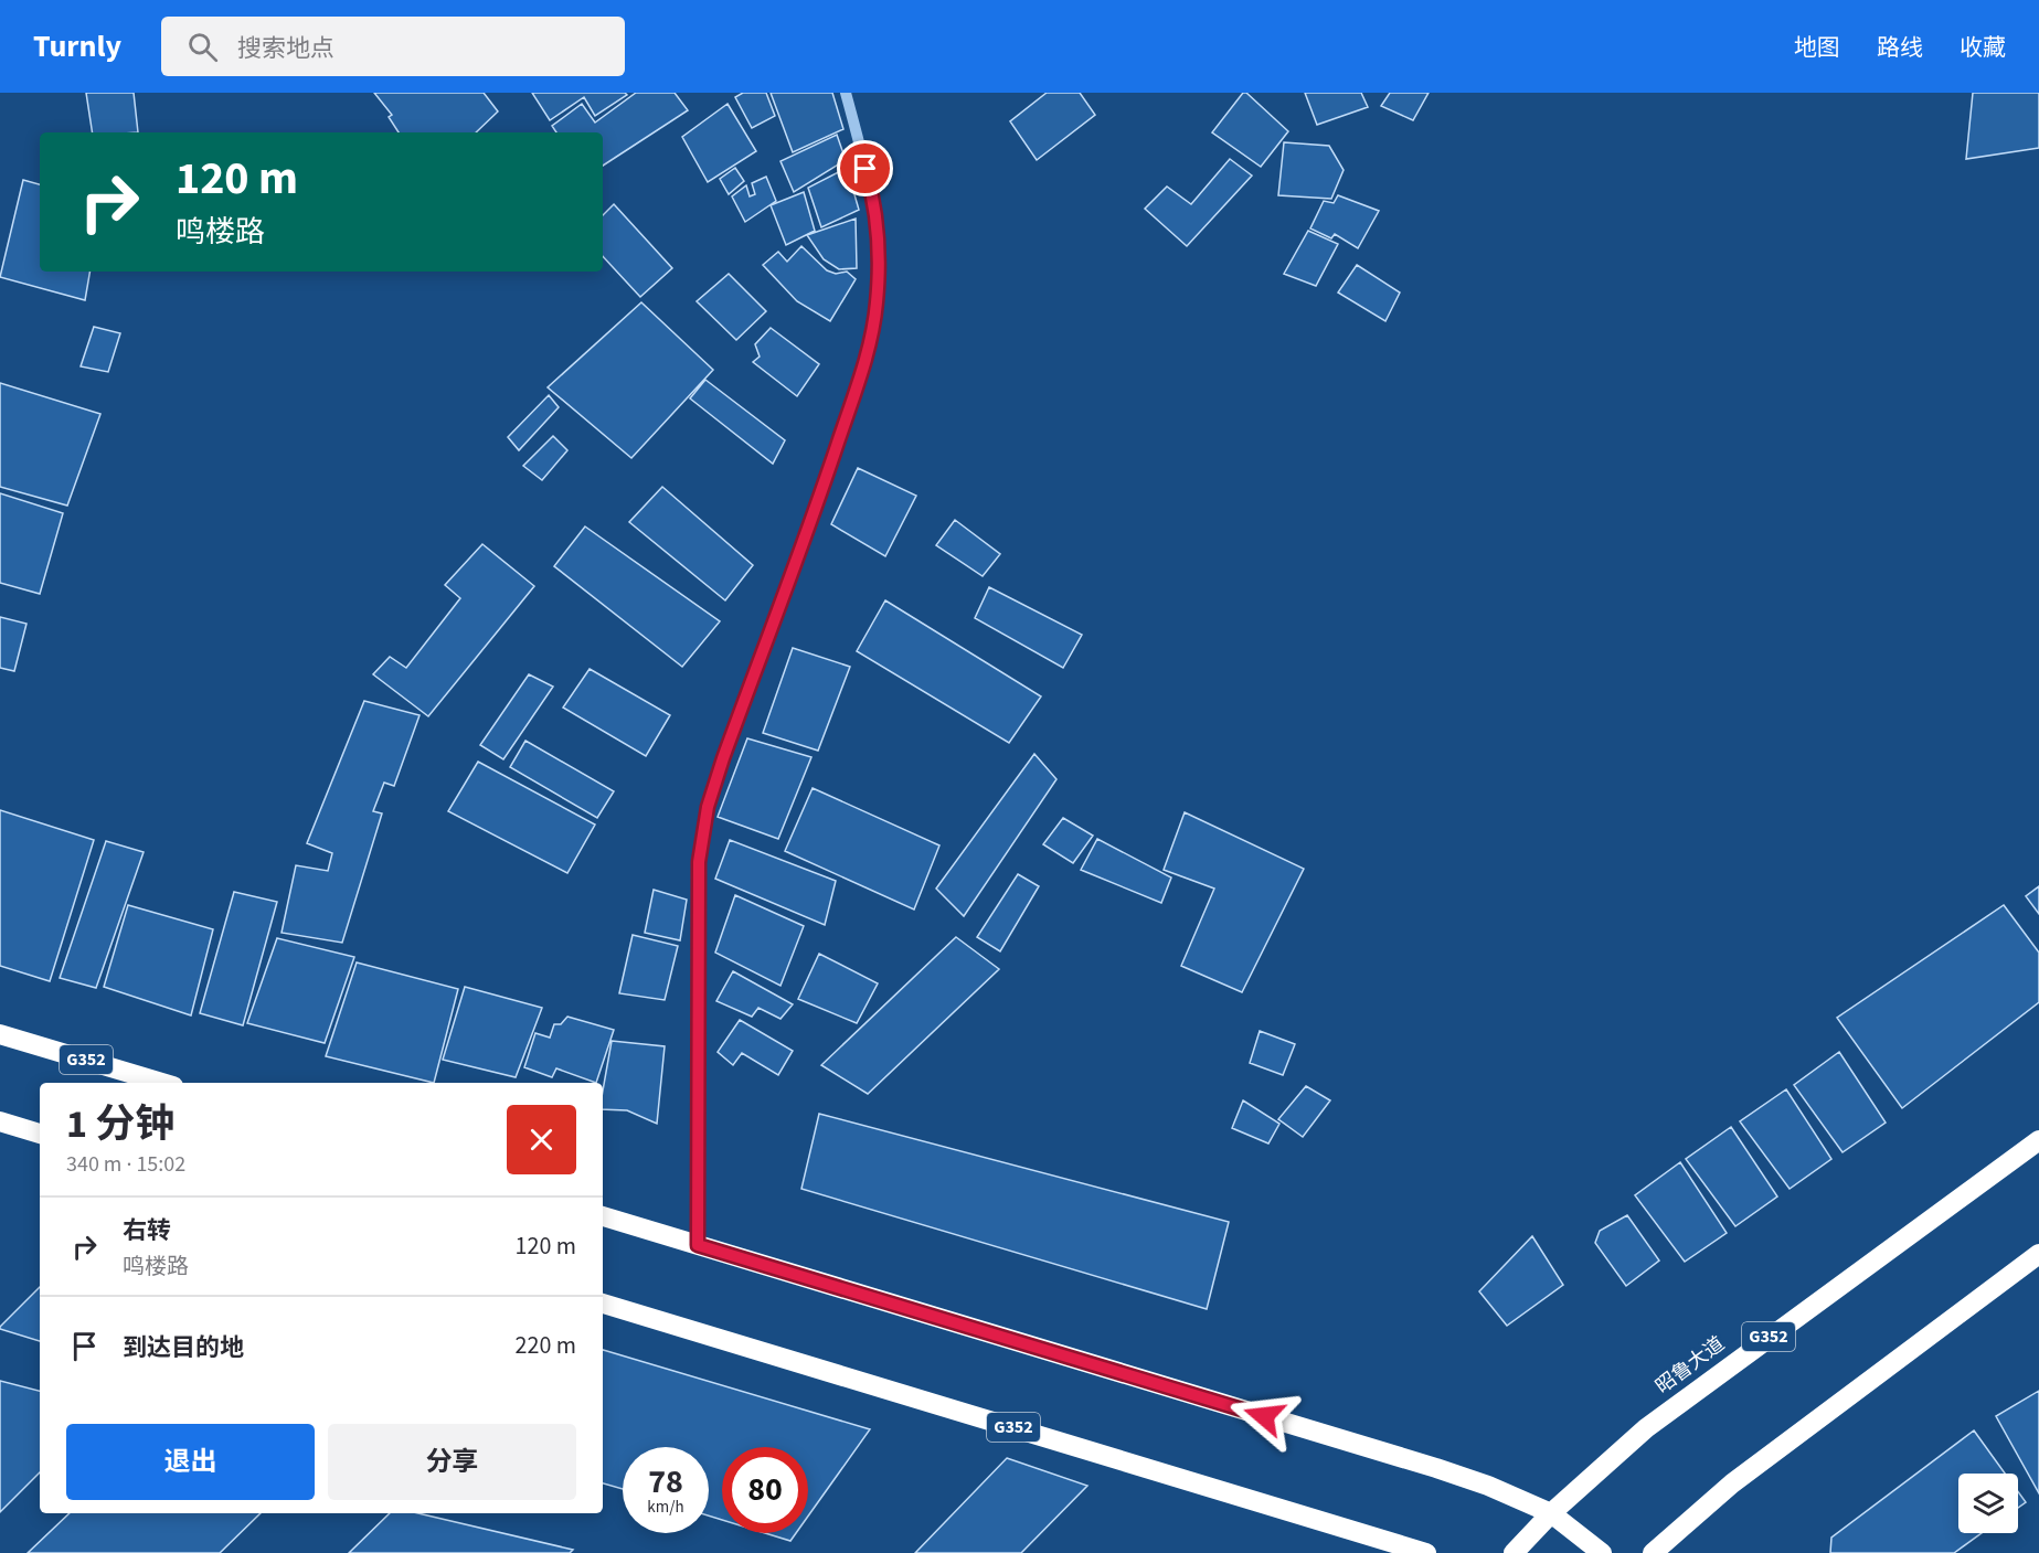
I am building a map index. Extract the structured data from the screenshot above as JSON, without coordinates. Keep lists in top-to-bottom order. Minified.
{"streets":{"highway":["G352","昭鲁大道"]},"page":{"header":"Turnly","search":"搜索地点","nav":["地图","路线","收藏"],"turn":["120 m","鸣楼路"],"heading":["1 分钟","340 m · 15:02"],"list":[{"name":"右转","note":"鸣楼路","value":"120 m"},{"name":"到达目的地","value":"220 m"}],"buttons":["退出","分享"],"speed":"78 km/h","limit":"80"}}
